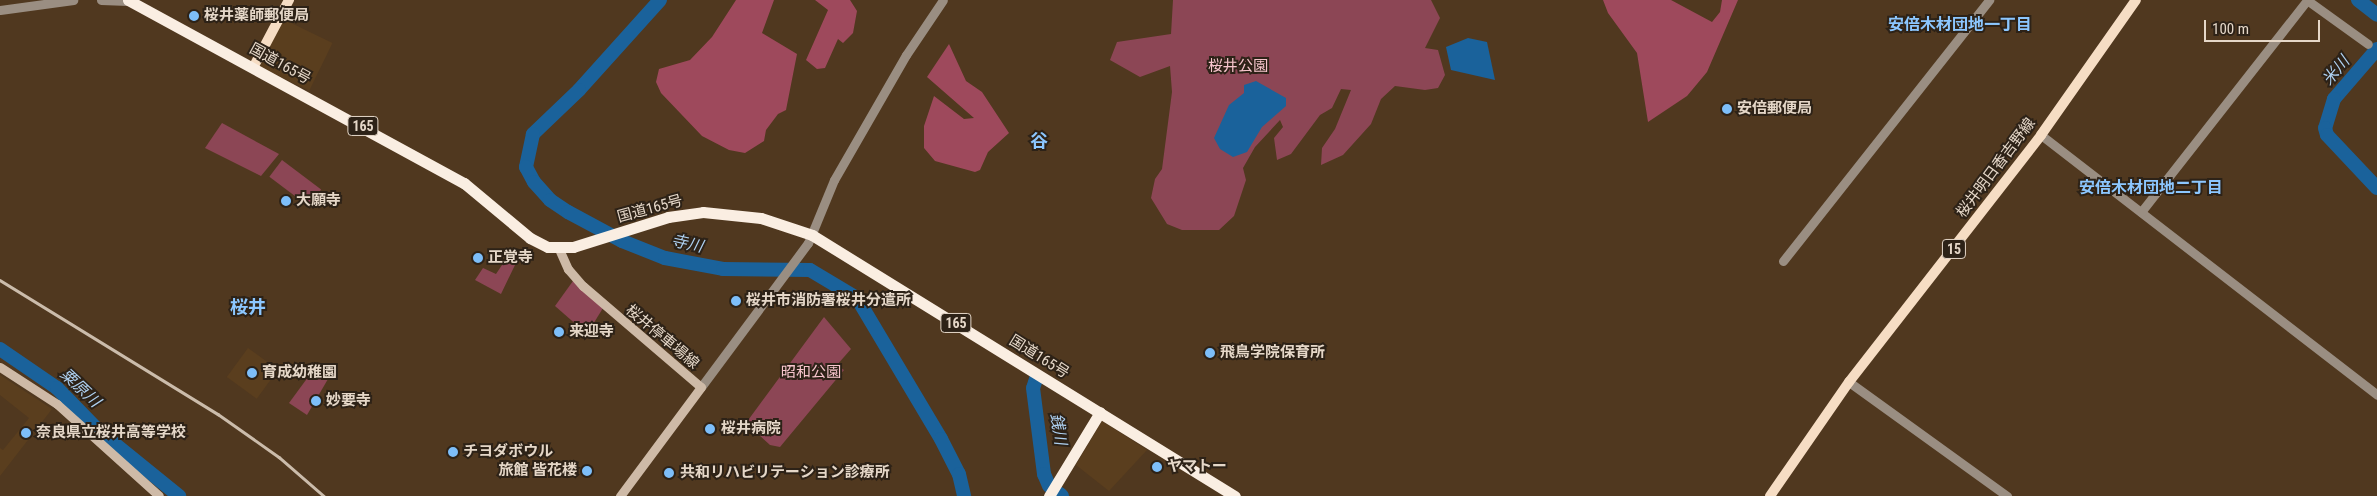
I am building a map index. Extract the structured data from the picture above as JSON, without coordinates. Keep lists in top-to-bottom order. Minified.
{"streets":{"highway":["国道165号","165"],"main road":["桜井明日香吉野線","15","桜井停車場線"]},"crossings":[["国道165号","桜井停車場線"]],"districts":["安倍木材団地一丁目","谷","安倍木材団地二丁目","桜井"],"water":["米川","寺川","粟原川","銭川"],"parks":["桜井公園","昭和公園"],"places":["桜井薬師郵便局","安倍郵便局","大願寺","正覚寺","桜井市消防署桜井分遣所","来迎寺","飛鳥学院保育所","育成幼稚園","妙要寺","桜井病院","奈良県立桜井高等学校","チヨダボウル","ヤマトー","旅館 皆花楼","共和リハビリテーション診療所"],"scale_bar":"100 m"}
